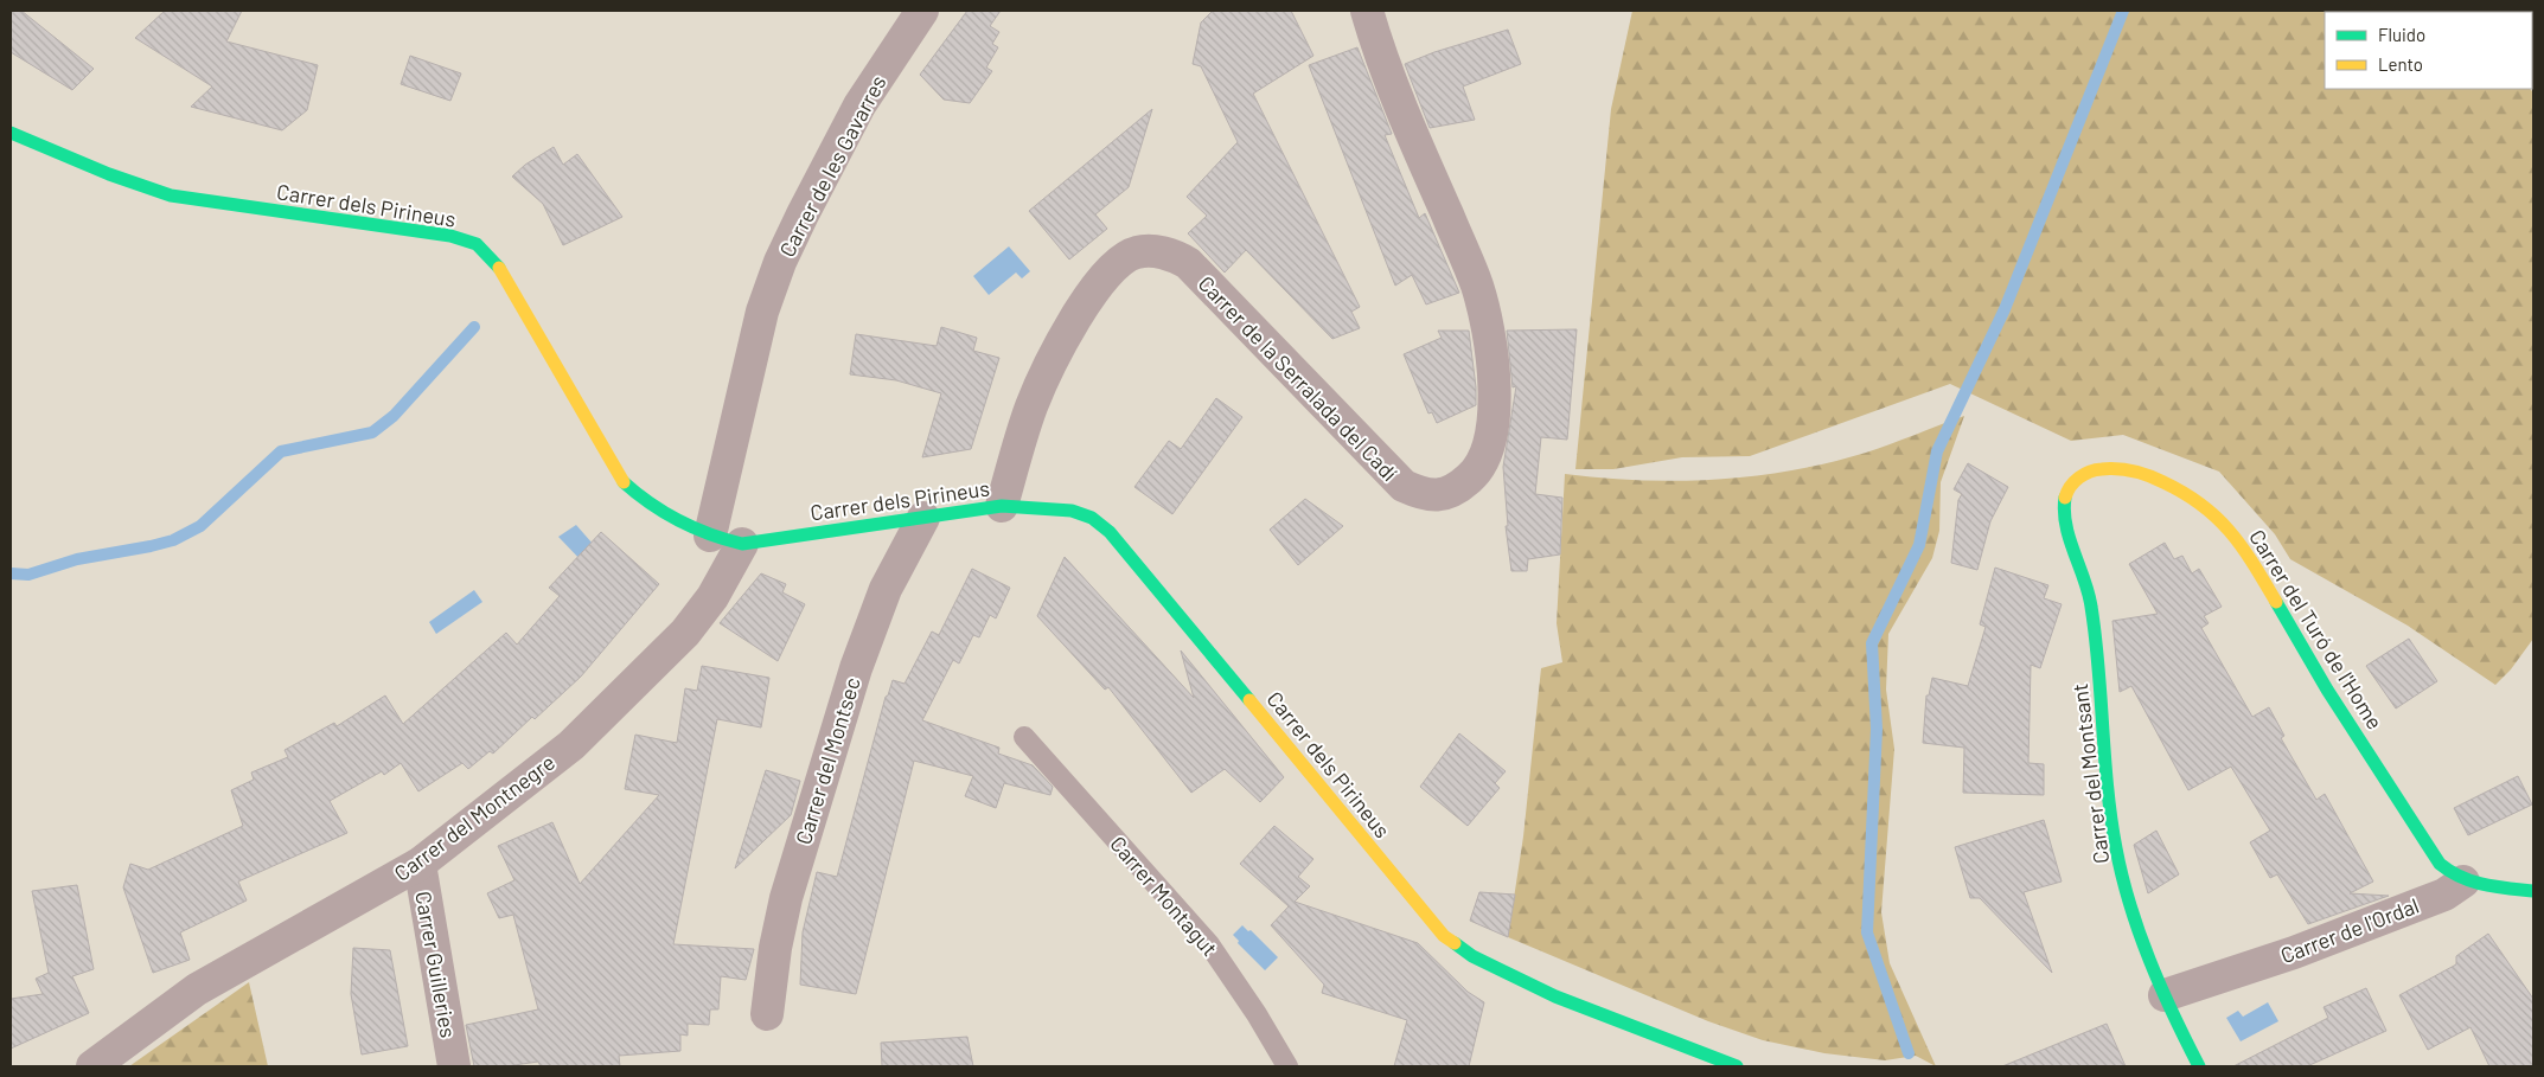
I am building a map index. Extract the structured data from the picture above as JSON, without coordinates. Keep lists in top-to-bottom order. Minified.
{"streets":{"street":["Carrer de les Gavarres","Carrer dels Pirineus","Carrer de la Serralada del Cadí","Carrer del Turó de l'Home","Carrer del Montsec","Carrer del Montsant","Carrer del Montnegre","Carrer de l'Ordal","Carrer Guilleries"],"lane":["Carrer Montagut"]},"crossings":[["Carrer de les Gavarres","Carrer dels Pirineus"],["Carrer dels Pirineus","Carrer de la Serralada del Cadí"],["Carrer dels Pirineus","Carrer del Montsec"],["Carrer dels Pirineus","Carrer del Montnegre"],["Carrer del Turó de l'Home","Carrer del Montsant"],["Carrer del Turó de l'Home","Carrer de l'Ordal"],["Carrer del Montsant","Carrer de l'Ordal"],["Carrer del Montnegre","Carrer Guilleries"]],"legend":["Fluido","Lento"]}
